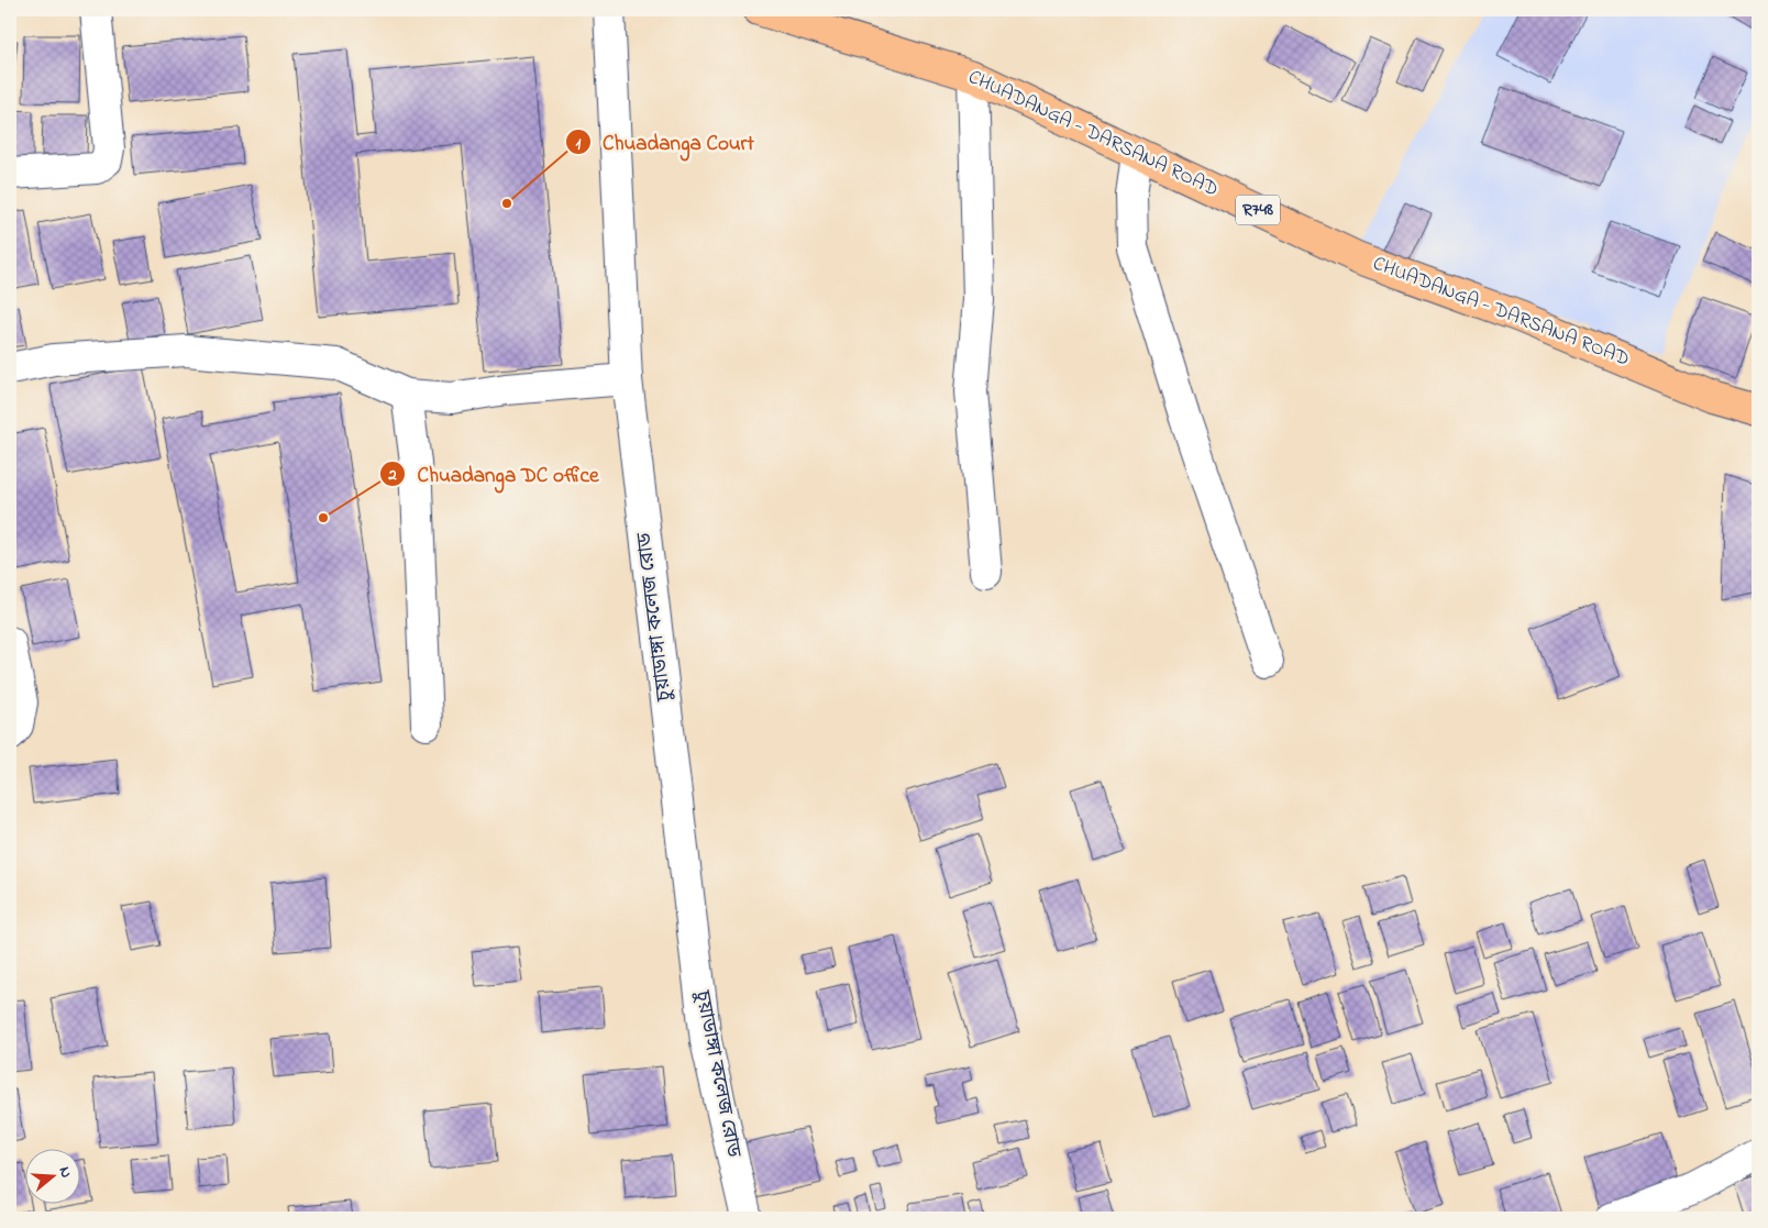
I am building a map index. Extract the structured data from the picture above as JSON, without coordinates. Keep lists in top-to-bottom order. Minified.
{"streets":{"main road":["CHUADANGA - DARSANA ROAD","R748"],"street":["চুয়াডাঙ্গা কলেজ রোড"]},"places":["Chuadanga Court","Chuadanga DC office"],"north":"right"}
